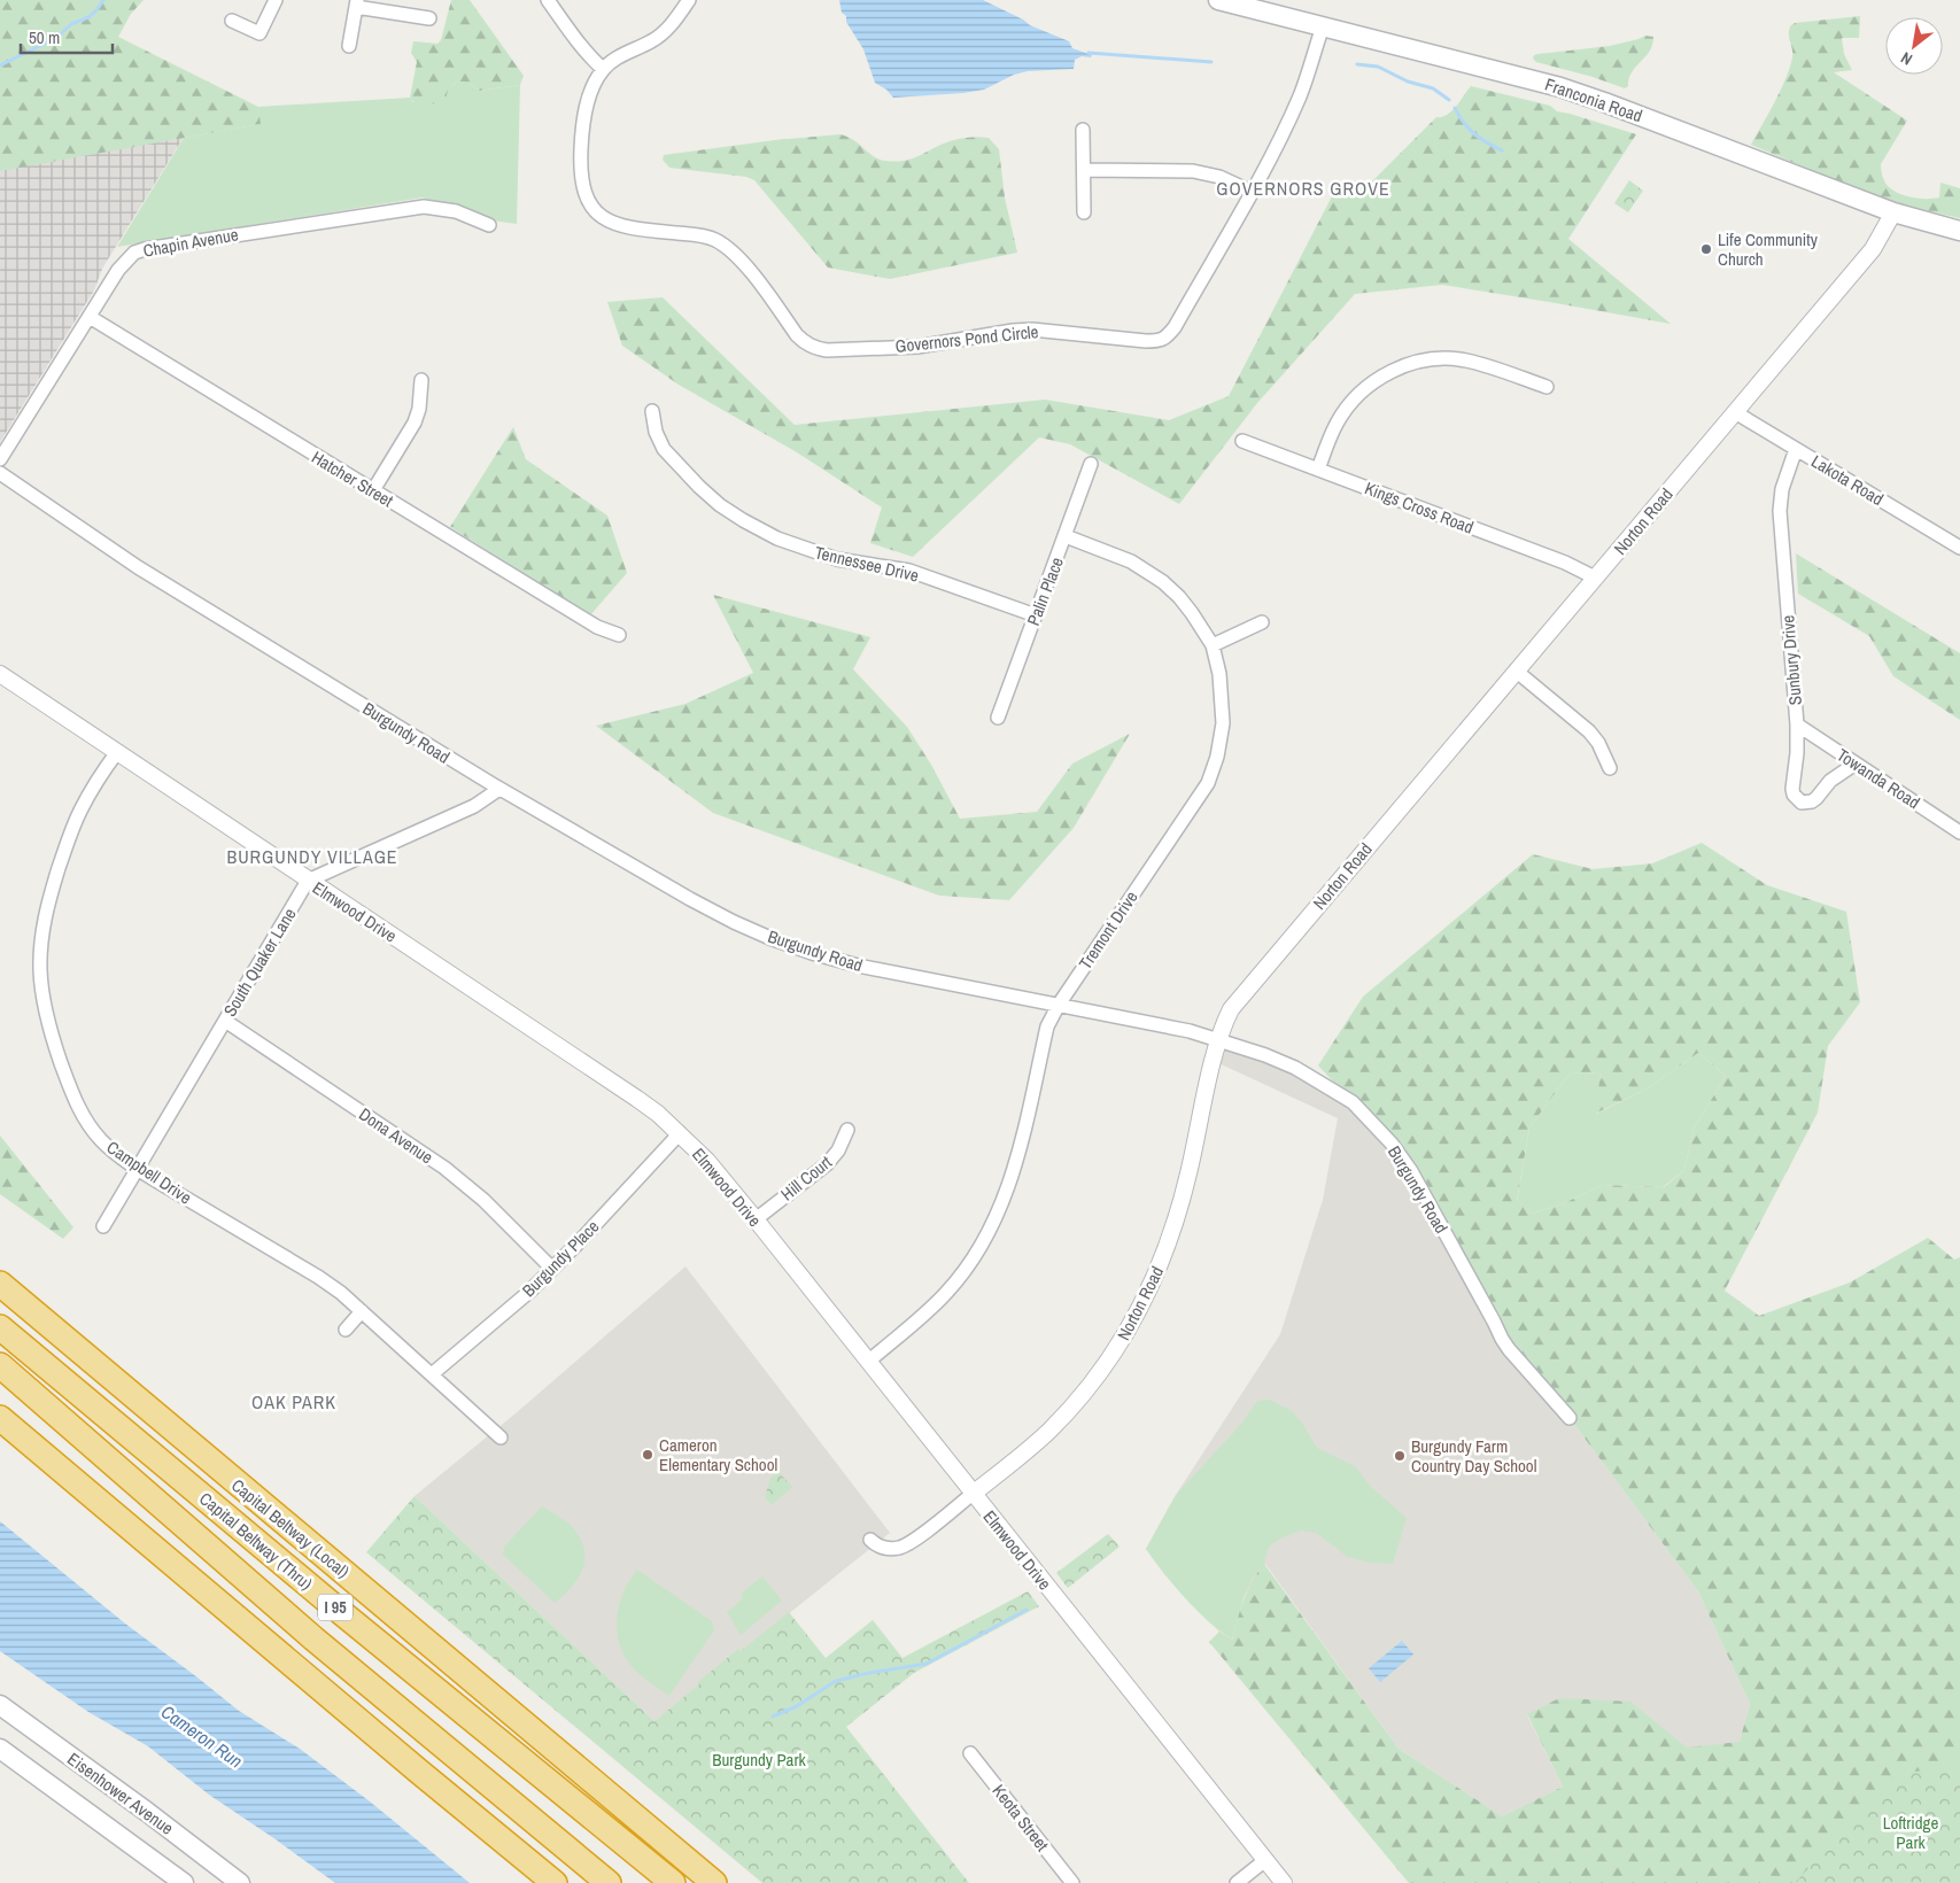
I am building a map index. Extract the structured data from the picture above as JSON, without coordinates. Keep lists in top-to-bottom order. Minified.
{"streets":{"highway":["Capital Beltway (Local)","Capital Beltway (Thru)","I 95"],"main road":["Franconia Road","Eisenhower Avenue"],"street":["Chapin Avenue","Governors Pond Circle","Hatcher Street","Lakota Road","Kings Cross Road","Norton Road","Tennessee Drive","Palin Place","Sunbury Drive","Burgundy Road","Towanda Road","Elmwood Drive","Tremont Drive","South Quaker Lane","Dona Avenue","Campbell Drive","Hill Court","Burgundy Place","Keota Street"]},"crossings":[["Franconia Road","Governors Pond Circle"],["Franconia Road","Norton Road"],["Chapin Avenue","Hatcher Street"],["Lakota Road","Norton Road"],["Lakota Road","Sunbury Drive"],["Kings Cross Road","Norton Road"],["Norton Road","Burgundy Road"],["Norton Road","Elmwood Drive"],["Tennessee Drive","Palin Place"],["Palin Place","Tremont Drive"],["Sunbury Drive","Towanda Road"],["Burgundy Road","Tremont Drive"],["Elmwood Drive","Tremont Drive"],["Elmwood Drive","South Quaker Lane"],["Elmwood Drive","Campbell Drive"],["Elmwood Drive","Hill Court"],["Elmwood Drive","Burgundy Place"],["South Quaker Lane","Dona Avenue"],["South Quaker Lane","Campbell Drive"],["Dona Avenue","Burgundy Place"],["Campbell Drive","Burgundy Place"]],"districts":["GOVERNORS GROVE","BURGUNDY VILLAGE","OAK PARK"],"water":["Cameron Run"],"parks":["Burgundy Park","Loftridge Park"],"places":["Life Community Church","Cameron Elementary School","Burgundy Farm Country Day School"],"scale_bar":"50 m","north":"bottom left"}
